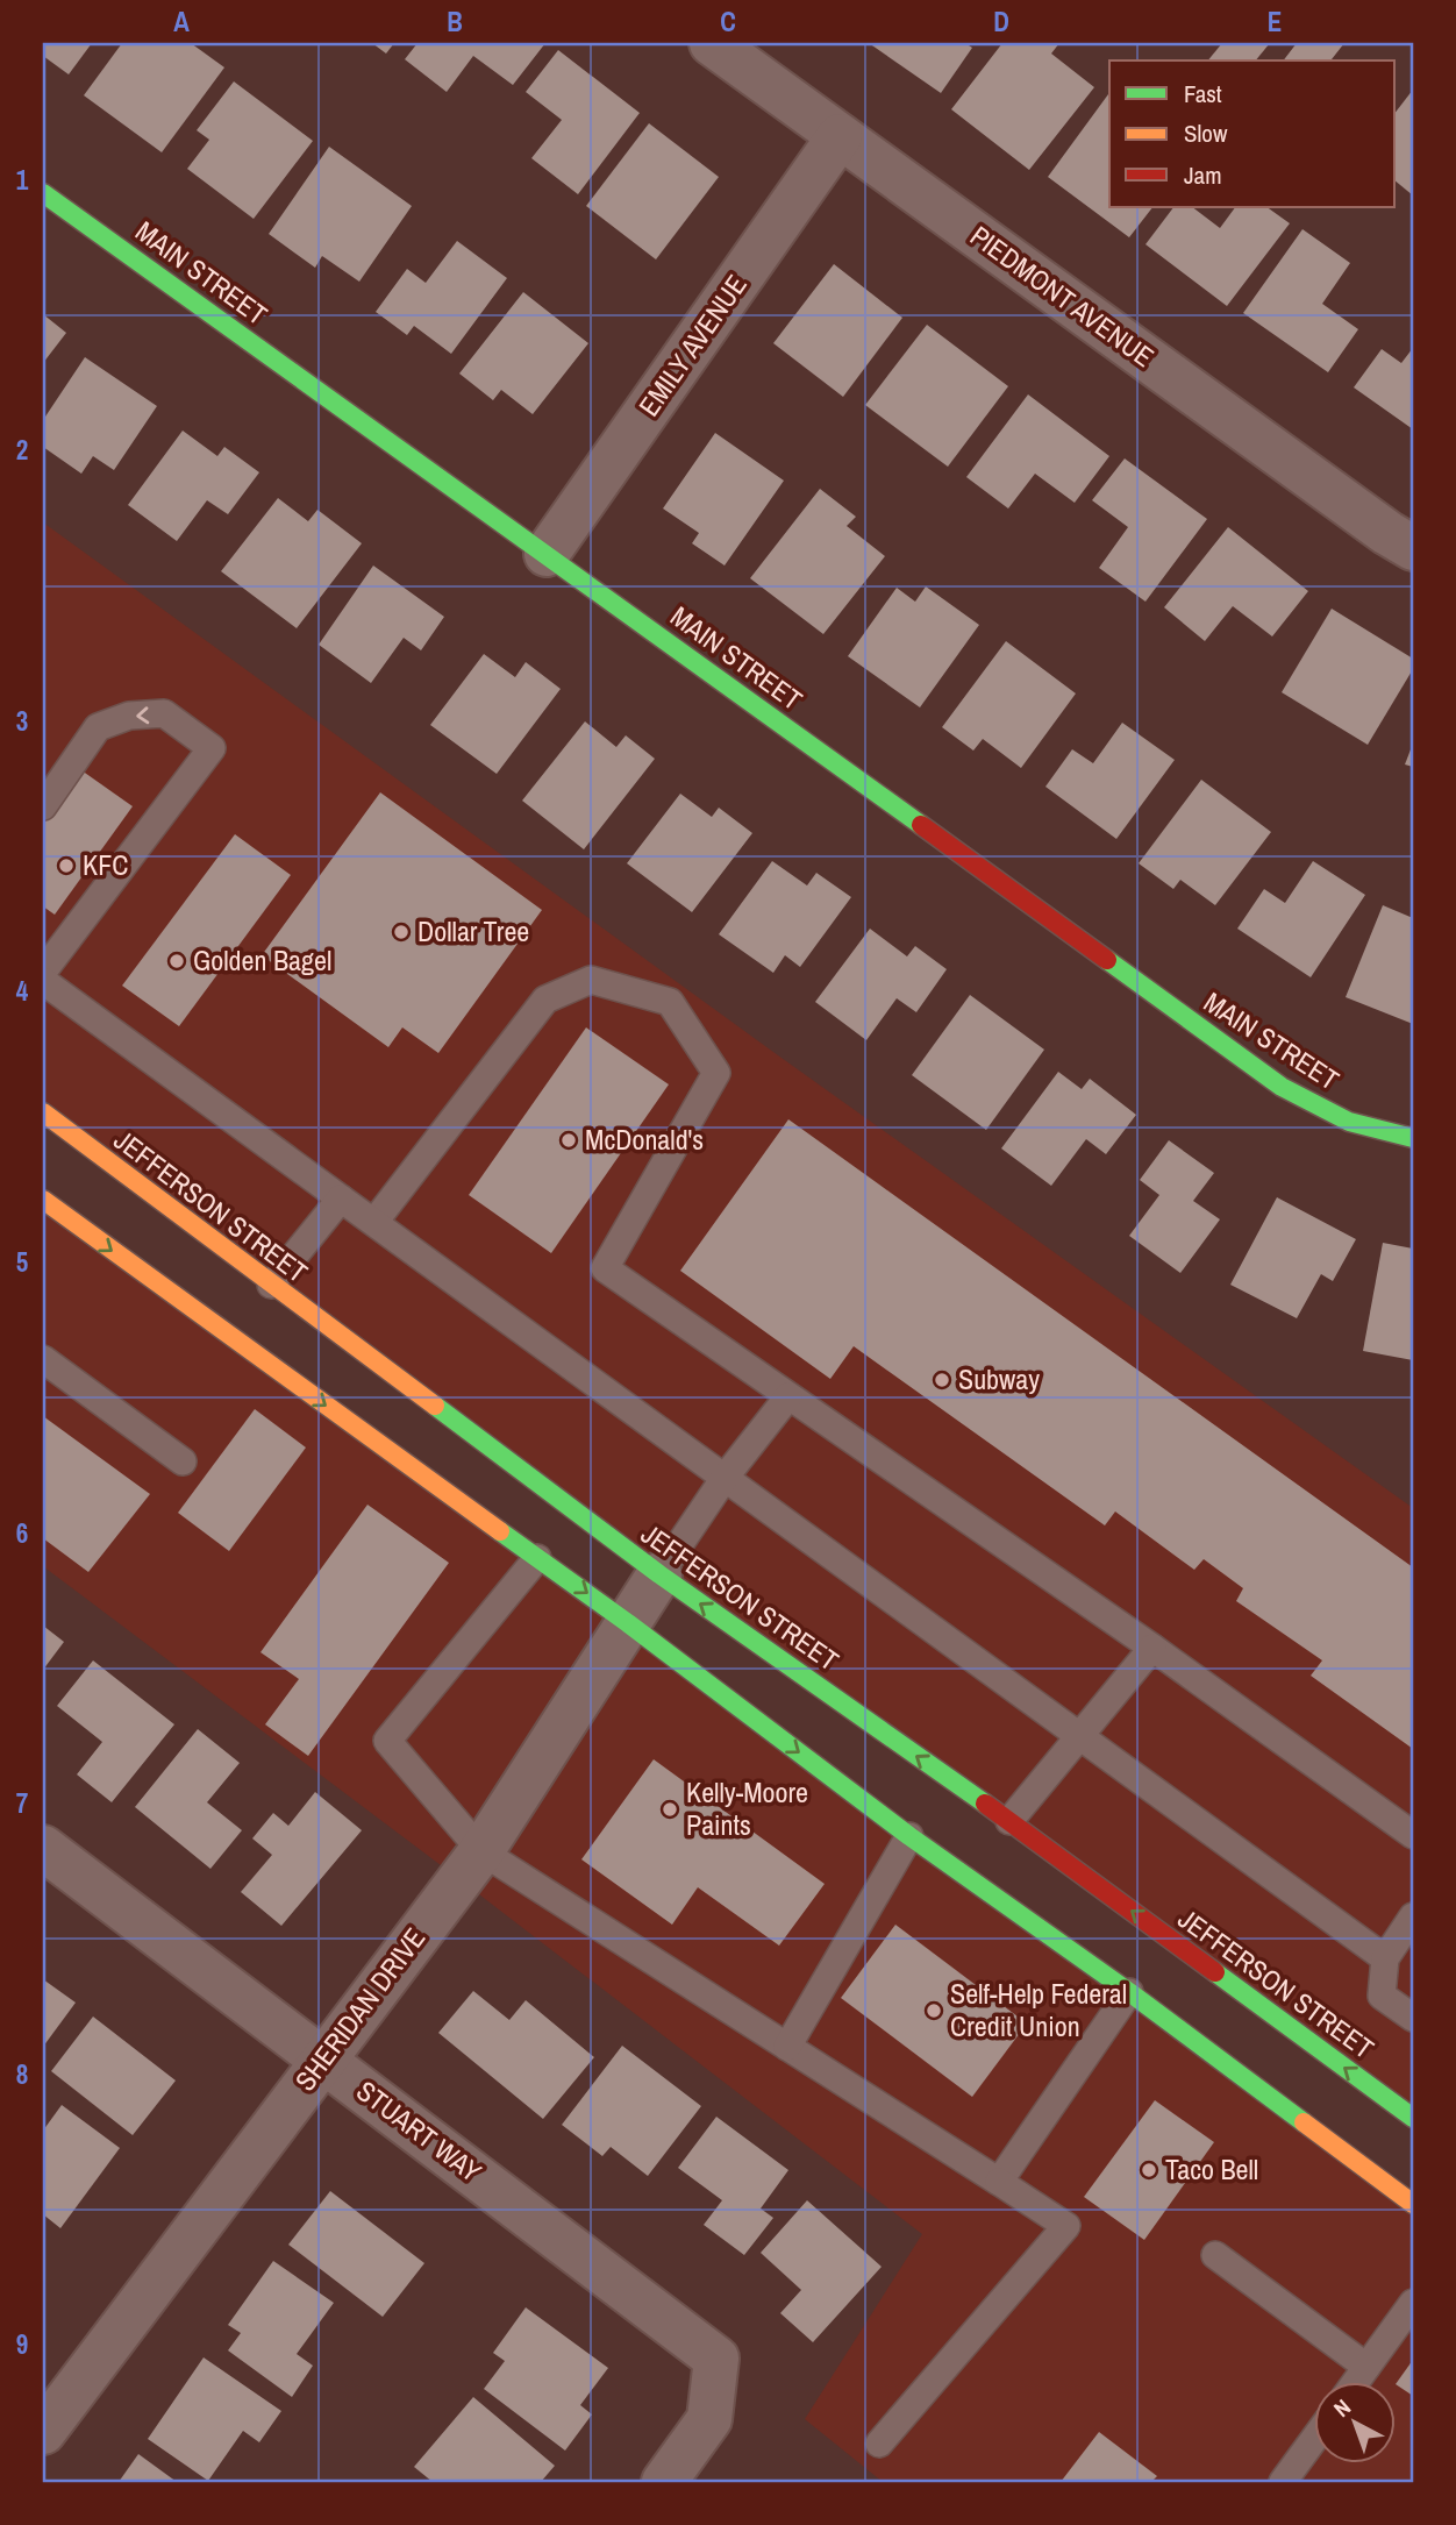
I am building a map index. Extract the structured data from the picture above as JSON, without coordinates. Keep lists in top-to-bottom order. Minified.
{"streets":{"main road":["MAIN STREET","JEFFERSON STREET"],"street":["PIEDMONT AVENUE","EMILY AVENUE","SHERIDAN DRIVE","STUART WAY"]},"crossings":[["MAIN STREET","EMILY AVENUE"],["PIEDMONT AVENUE","EMILY AVENUE"],["JEFFERSON STREET","SHERIDAN DRIVE"],["SHERIDAN DRIVE","STUART WAY"]],"places":["KFC","Dollar Tree","Golden Bagel","McDonald's","Subway","Kelly-Moore Paints","Self-Help Federal Credit Union","Taco Bell"],"legend":["Fast","Slow","Jam"],"north":"top left","grid":{"columns":["A","B","C","D","E"],"rows":["1","2","3","4","5","6","7","8","9"]}}
